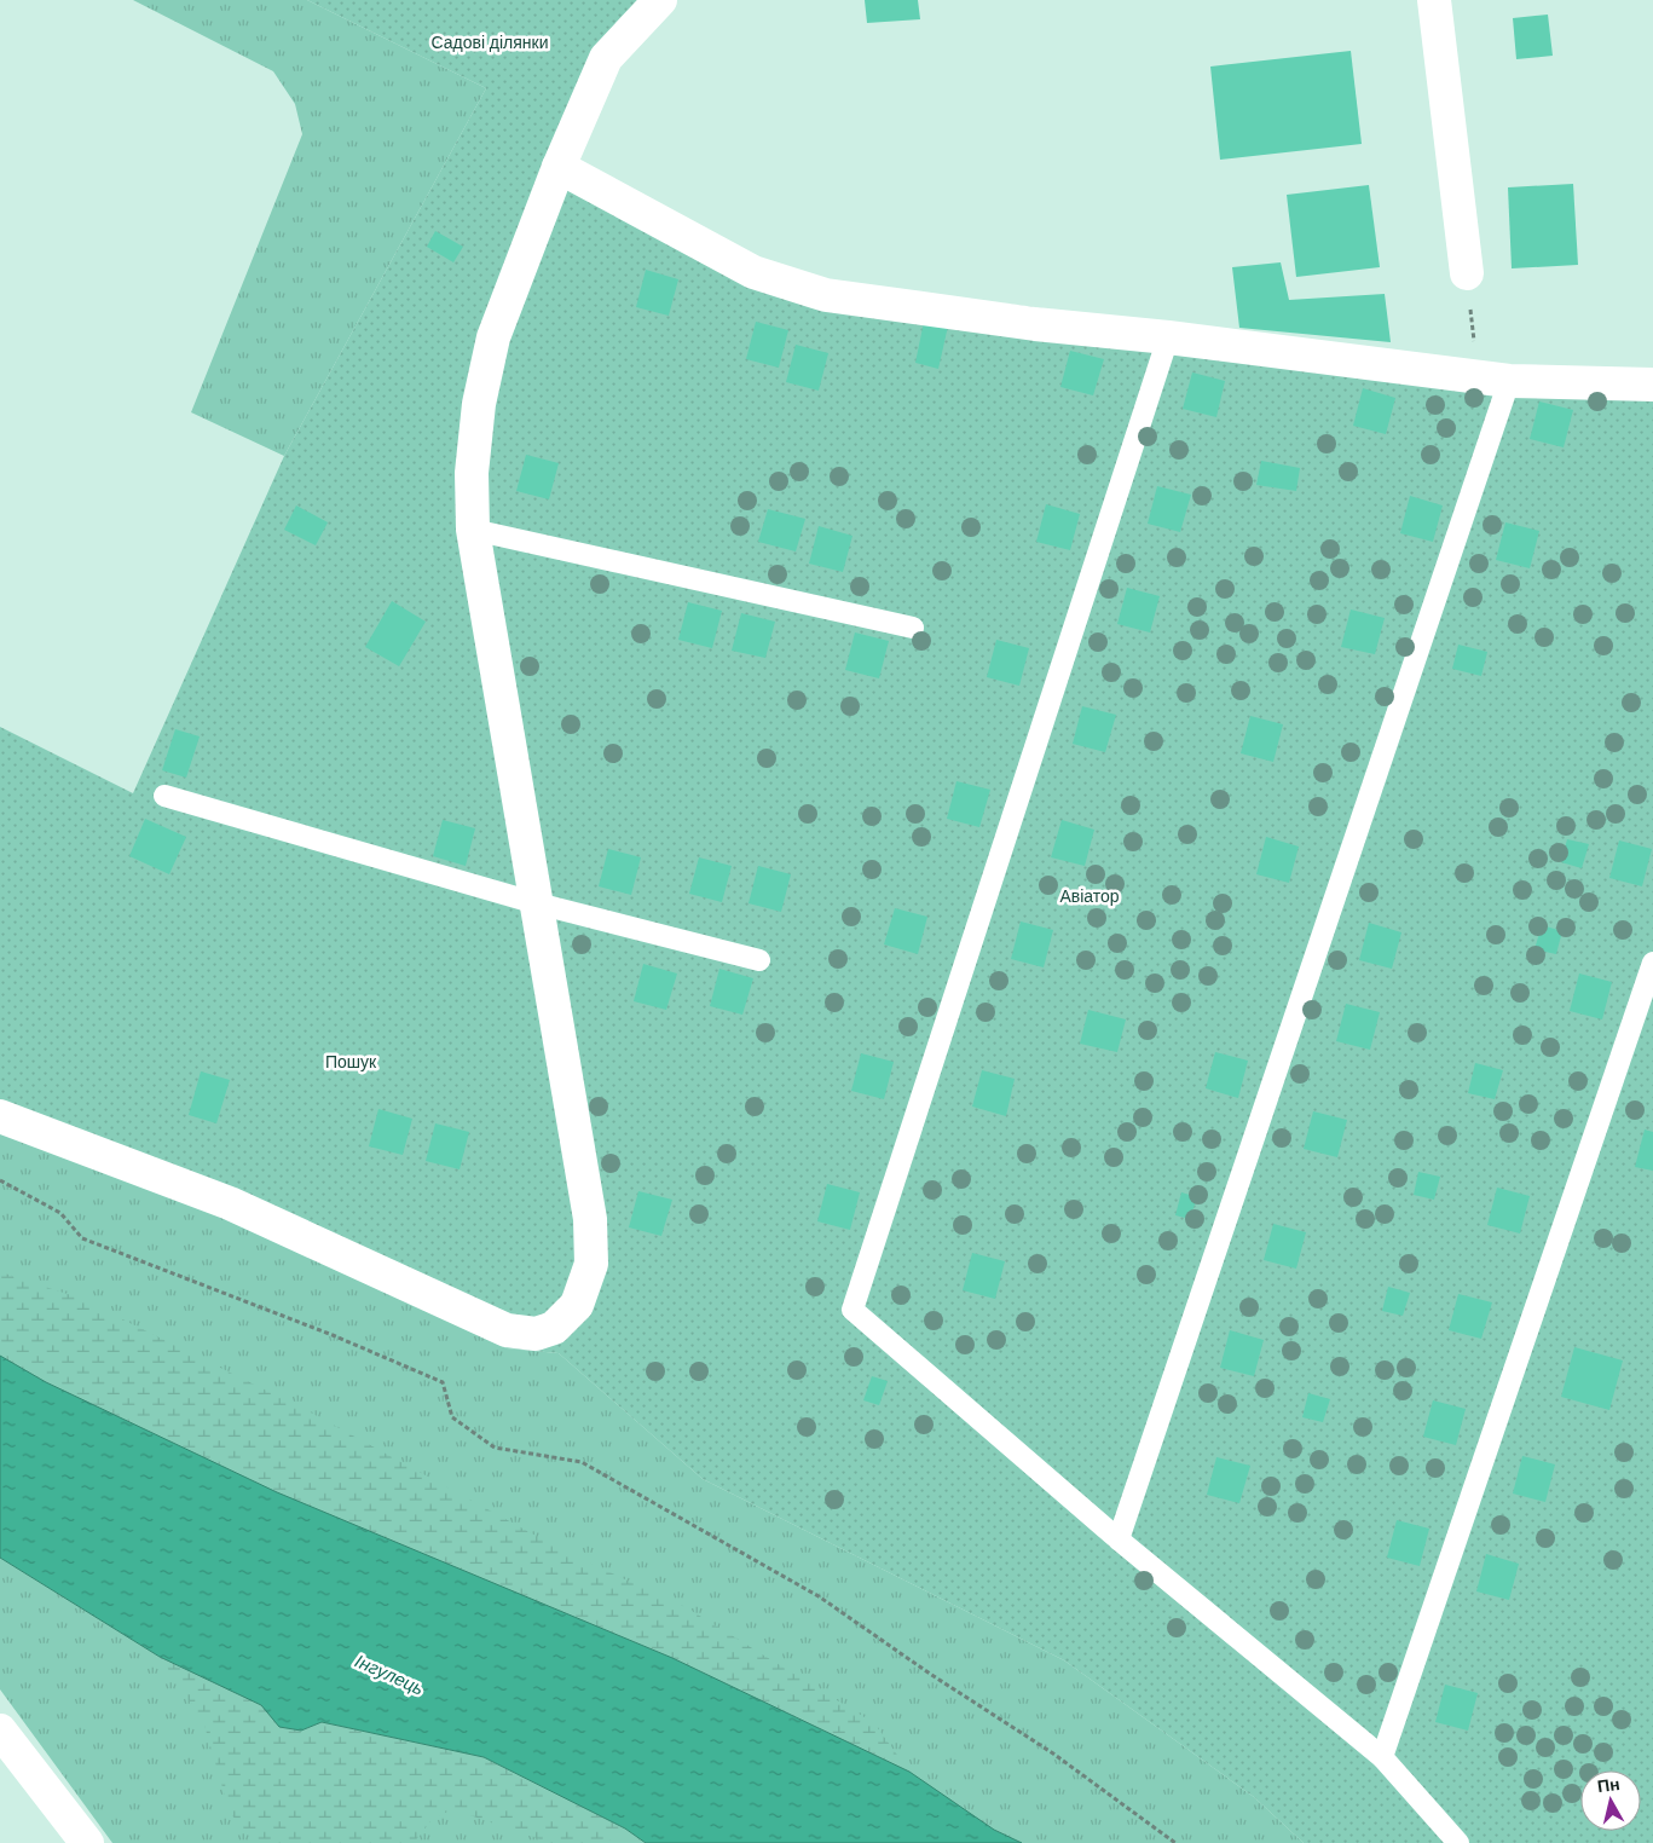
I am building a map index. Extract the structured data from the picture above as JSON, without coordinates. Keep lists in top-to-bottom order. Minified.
{"water":["Інгулець"],"parks":["Садові ділянки","Авіатор","Пошук"],"north":"top"}
